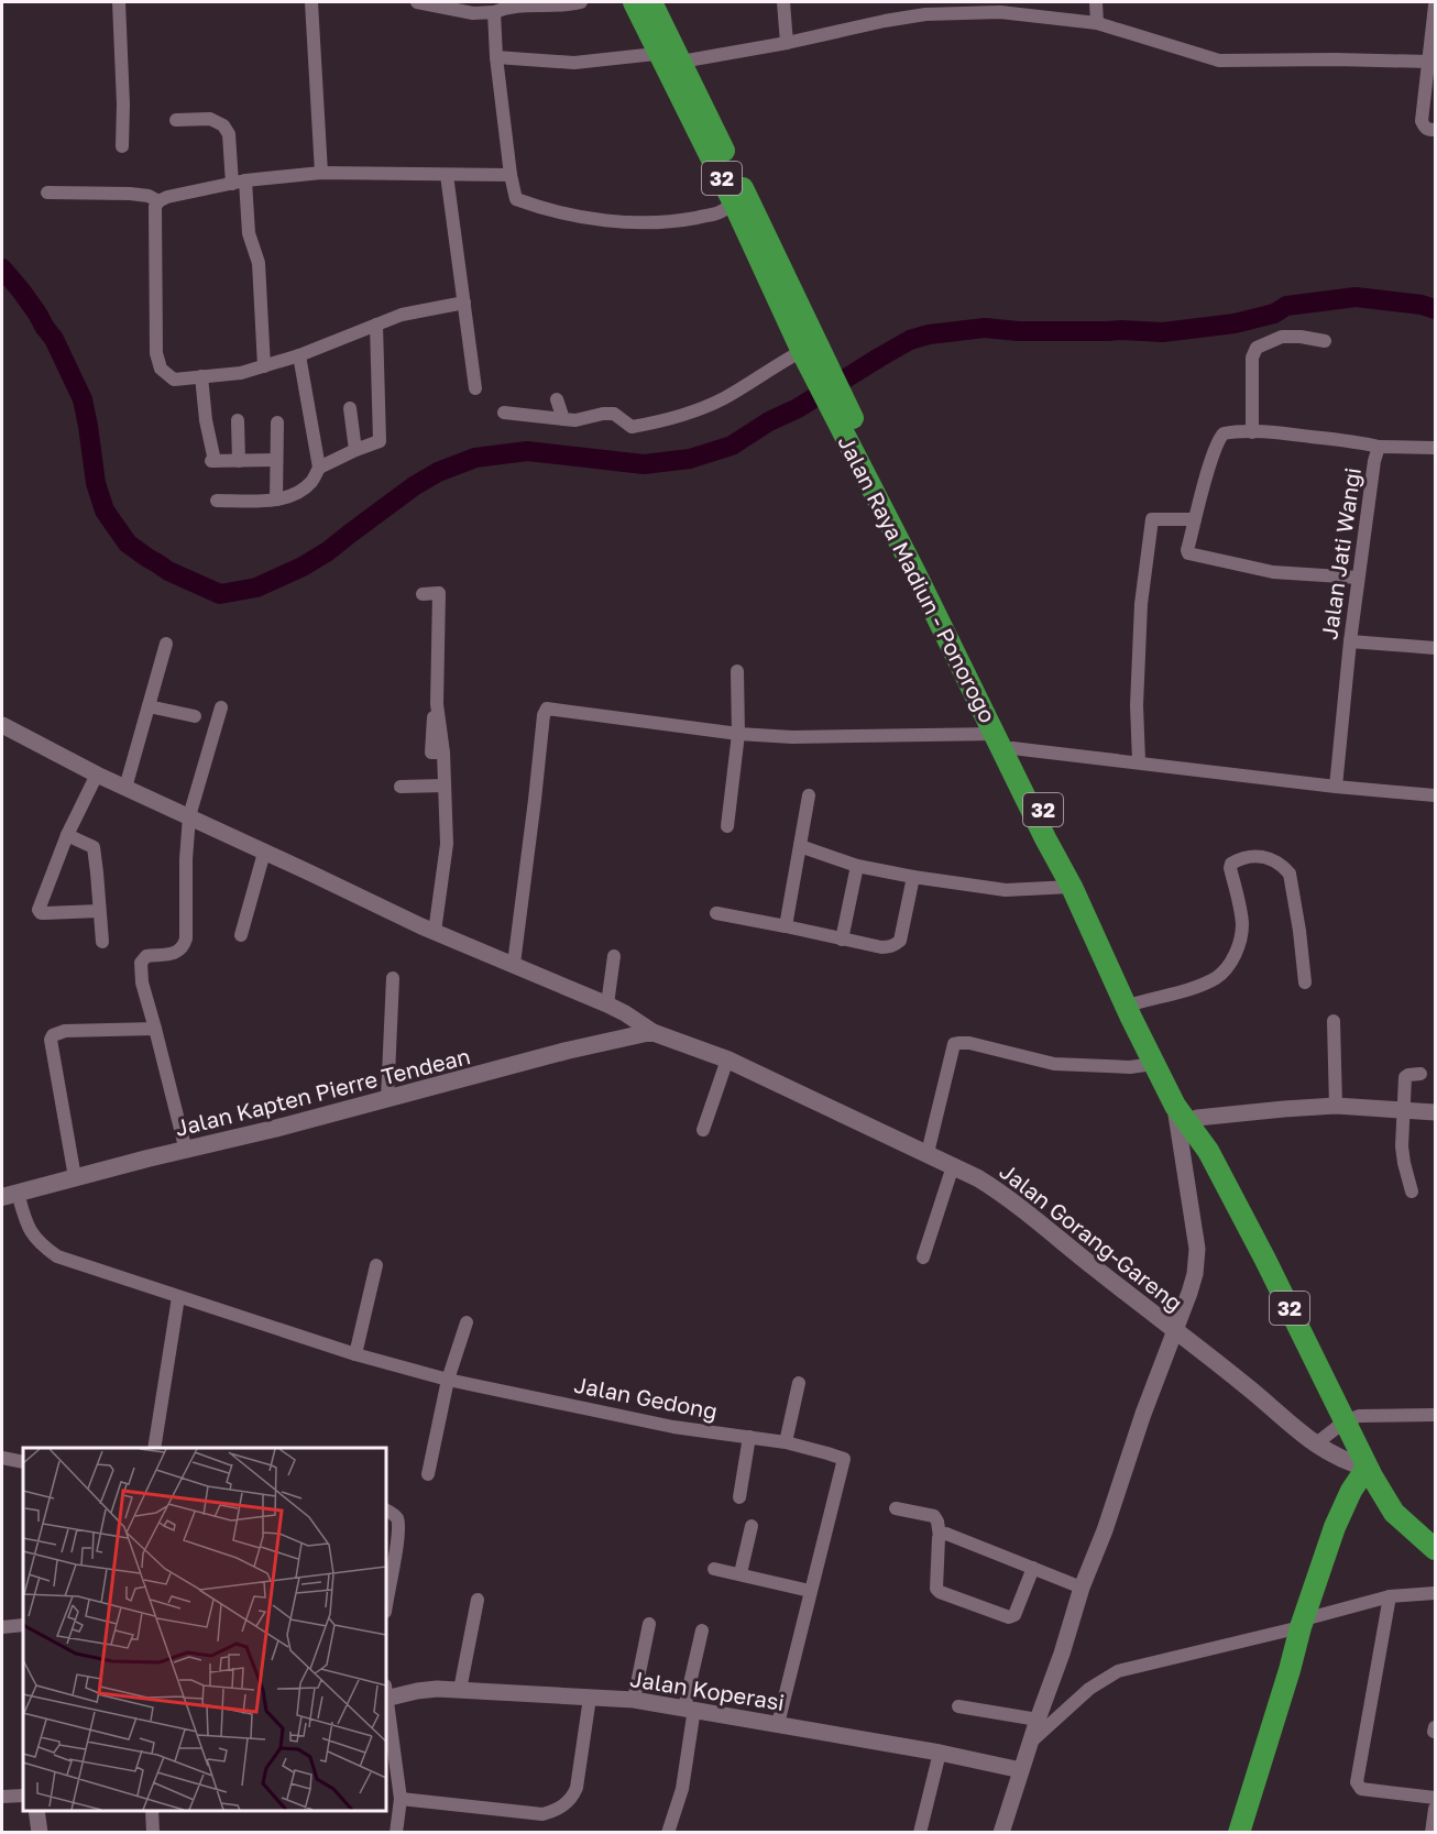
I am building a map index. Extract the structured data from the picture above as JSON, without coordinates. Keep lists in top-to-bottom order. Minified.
{"streets":{"highway":["32","Jalan Raya Madiun - Ponorogo"],"main road":["Jalan Kapten Pierre Tendean","Jalan Gorang-Gareng"],"street":["Jalan Jati Wangi","Jalan Gedong","Jalan Koperasi"]},"crossings":[["Jalan Raya Madiun - Ponorogo","Jalan Gorang-Gareng"],["Jalan Kapten Pierre Tendean","Jalan Gorang-Gareng"],["Jalan Kapten Pierre Tendean","Jalan Gedong"],["Jalan Gedong","Jalan Koperasi"]]}
